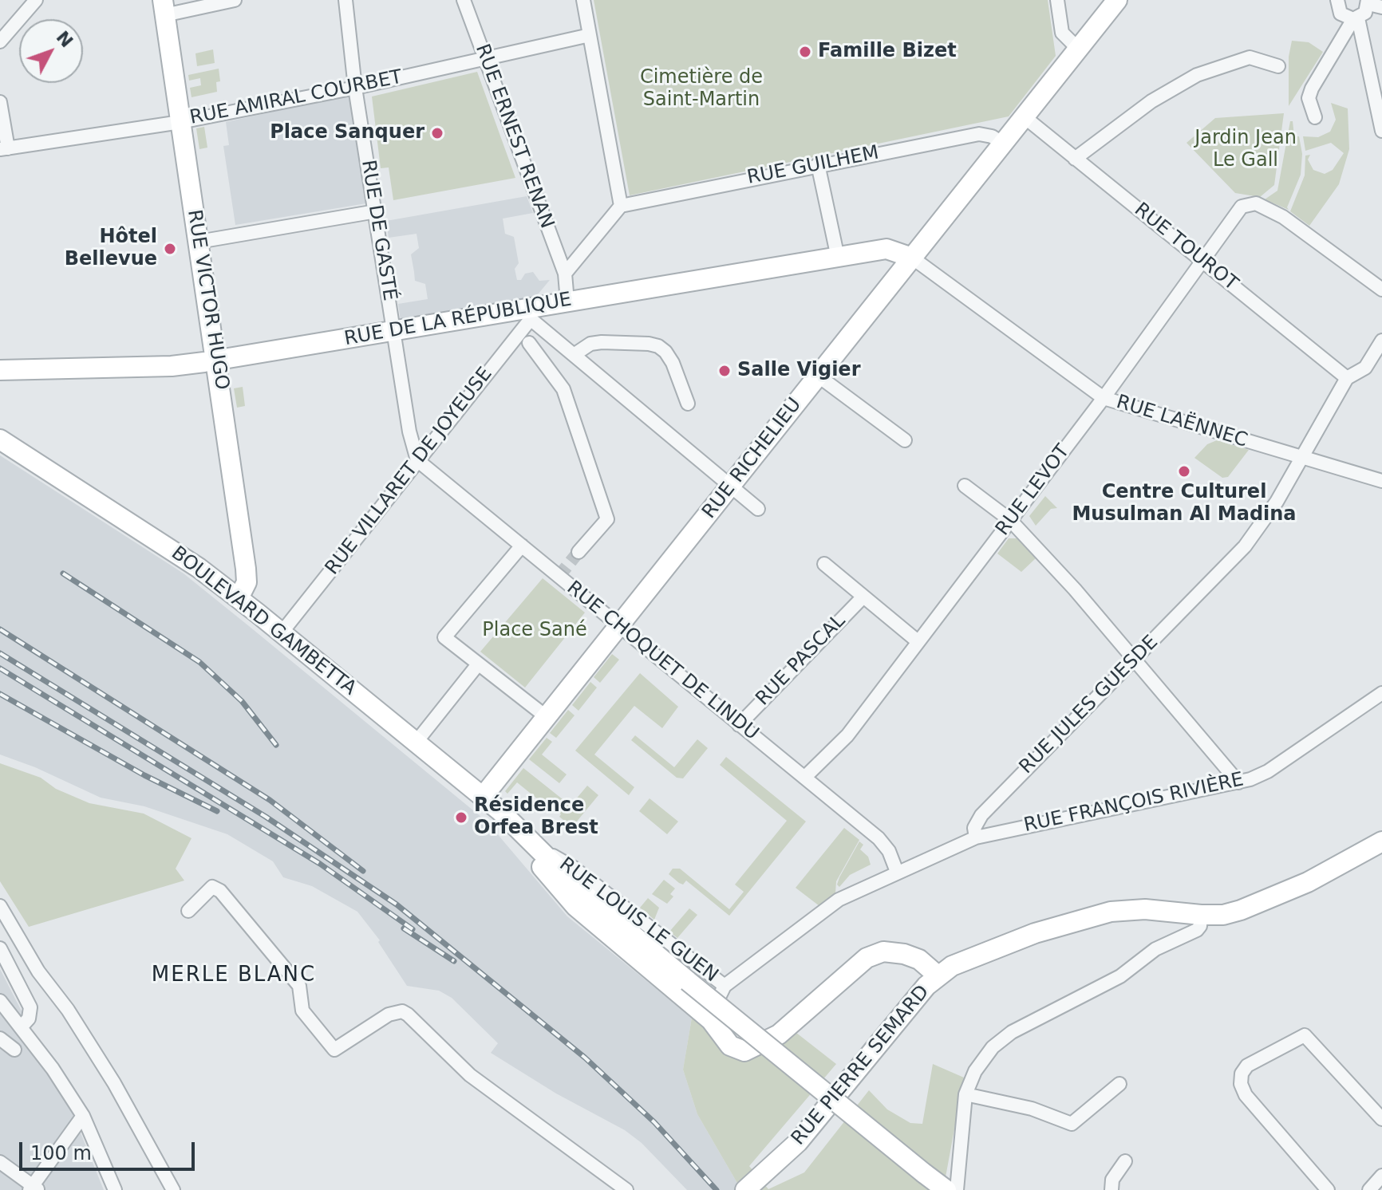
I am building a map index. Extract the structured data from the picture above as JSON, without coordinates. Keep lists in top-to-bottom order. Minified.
{"streets":{"street":["RUE AMIRAL COURBET","RUE ERNEST RENAN","RUE GUILHEM","RUE DE GASTÉ","RUE TOUROT","RUE VICTOR HUGO","RUE DE LA RÉPUBLIQUE","RUE LAËNNEC","RUE RICHELIEU","RUE VILLARET DE JOYEUSE","RUE LEVOT","BOULEVARD GAMBETTA","RUE PASCAL","RUE CHOQUET DE LINDU","RUE JULES GUESDE","RUE FRANÇOIS RIVIÈRE","RUE LOUIS LE GUEN","RUE PIERRE SEMARD"]},"crossings":[["RUE AMIRAL COURBET","RUE ERNEST RENAN"],["RUE AMIRAL COURBET","RUE DE GASTÉ"],["RUE AMIRAL COURBET","RUE VICTOR HUGO"],["RUE GUILHEM","RUE RICHELIEU"],["RUE DE GASTÉ","RUE DE LA RÉPUBLIQUE"],["RUE DE GASTÉ","RUE VILLARET DE JOYEUSE"],["RUE DE GASTÉ","RUE CHOQUET DE LINDU"],["RUE TOUROT","RUE RICHELIEU"],["RUE TOUROT","RUE LEVOT"],["RUE TOUROT","RUE JULES GUESDE"],["RUE VICTOR HUGO","RUE DE LA RÉPUBLIQUE"],["RUE VICTOR HUGO","BOULEVARD GAMBETTA"],["RUE DE LA RÉPUBLIQUE","RUE LAËNNEC"],["RUE DE LA RÉPUBLIQUE","RUE RICHELIEU"],["RUE DE LA RÉPUBLIQUE","RUE VILLARET DE JOYEUSE"],["RUE LAËNNEC","RUE RICHELIEU"],["RUE LAËNNEC","RUE LEVOT"],["RUE LAËNNEC","RUE JULES GUESDE"],["RUE RICHELIEU","BOULEVARD GAMBETTA"],["RUE RICHELIEU","RUE CHOQUET DE LINDU"],["RUE VILLARET DE JOYEUSE","BOULEVARD GAMBETTA"],["RUE VILLARET DE JOYEUSE","RUE CHOQUET DE LINDU"],["RUE LEVOT","RUE CHOQUET DE LINDU"],["BOULEVARD GAMBETTA","RUE LOUIS LE GUEN"],["RUE PASCAL","RUE CHOQUET DE LINDU"],["RUE JULES GUESDE","RUE FRANÇOIS RIVIÈRE"]],"districts":["MERLE BLANC"],"parks":["Cimetière de Saint-Martin","Jardin Jean Le Gall","Place Sané"],"places":["Famille Bizet","Place Sanquer","Hôtel Bellevue","Salle Vigier","Centre Culturel Musulman Al Madina","Résidence Orfea Brest"],"scale_bar":"100 m","north":"top right"}
